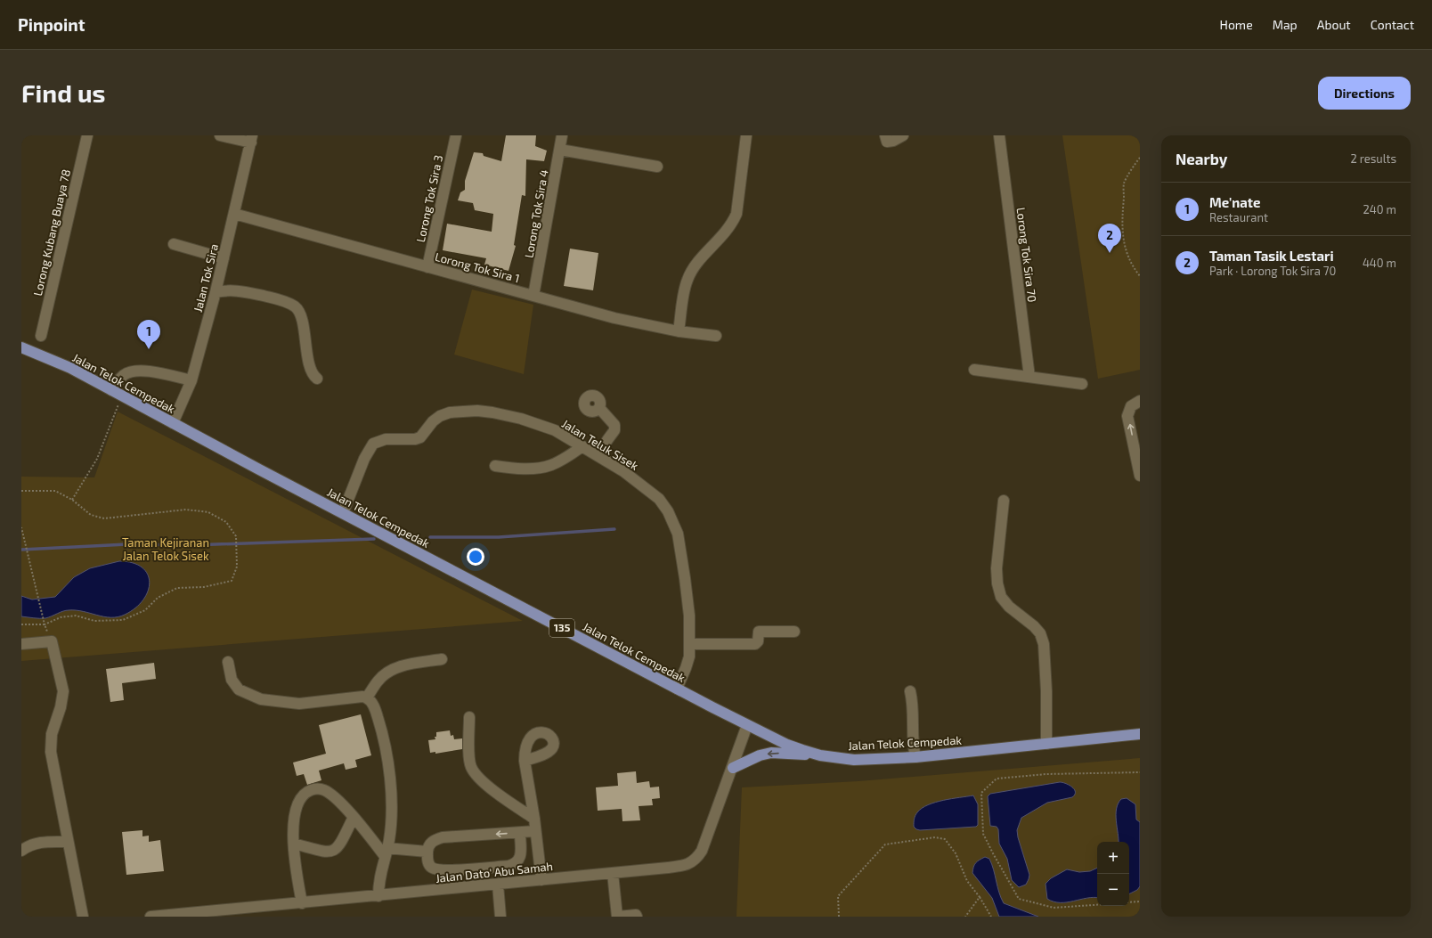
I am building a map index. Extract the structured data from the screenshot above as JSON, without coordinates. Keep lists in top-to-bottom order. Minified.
{"streets":{"main road":["Jalan Telok Cempedak","135"],"street":["Lorong Tok Sira 3","Lorong Tok Sira 4","Lorong Kubang Buaya 78","Lorong Tok Sira 70","Lorong Tok Sira 1","Jalan Tok Sira","Jalan Teluk Sisek","Jalan Dato' Abu Samah"]},"crossings":[["Lorong Tok Sira 3","Lorong Tok Sira 1"],["Lorong Tok Sira 4","Lorong Tok Sira 1"],["Lorong Tok Sira 1","Jalan Tok Sira"],["Jalan Tok Sira","Jalan Telok Cempedak"],["Jalan Telok Cempedak","Jalan Teluk Sisek"],["Jalan Telok Cempedak","Jalan Dato' Abu Samah"]],"parks":["Taman Kejiranan Jalan Telok Sisek"],"page":{"header":"Pinpoint","nav":["Home","Map","About","Contact"],"buttons":"Directions","title":"Find us","heading":["Nearby","2 results"],"list":[{"mark":"1","name":"Me'nate","note":"Restaurant","value":"240 m"},{"mark":"2","name":"Taman Tasik Lestari","note":"Park · Lorong Tok Sira 70","value":"440 m"}],"pins":["2","1"],"map_buttons":["+","−"]}}
